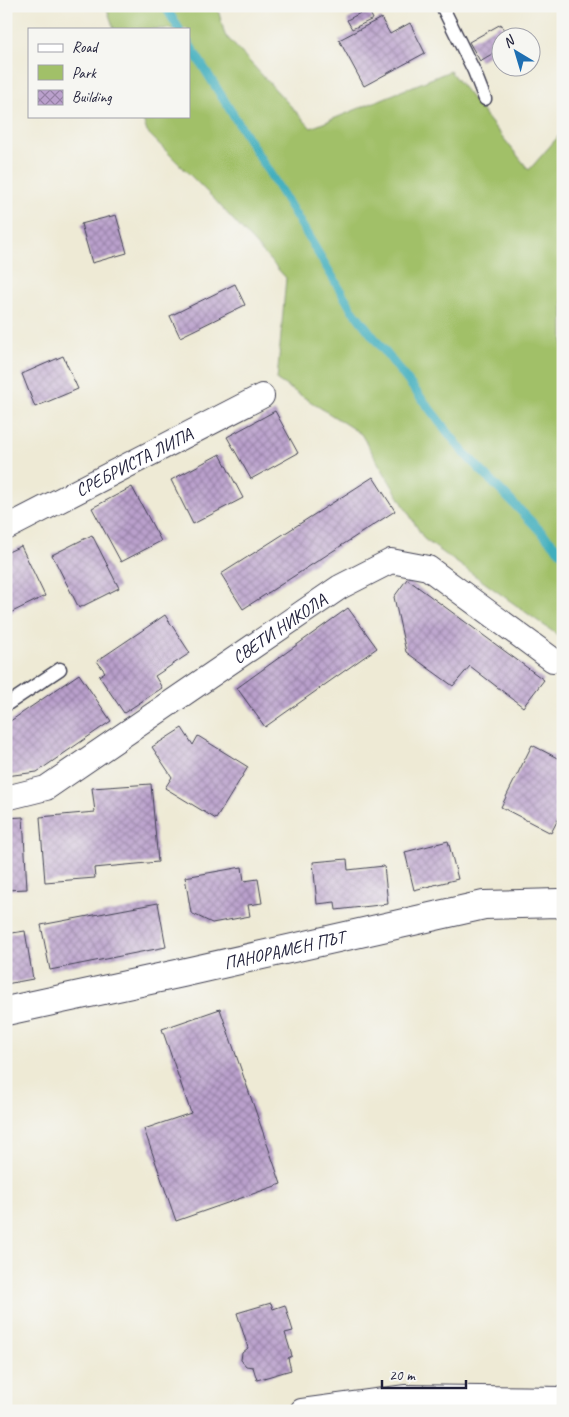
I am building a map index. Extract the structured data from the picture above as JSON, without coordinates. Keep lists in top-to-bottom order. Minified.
{"streets":{"main road":["ПАНОРАМЕН ПЪТ"],"street":["СРЕБРИСТА ЛИПА","СВЕТИ НИКОЛА"]},"legend":["Road","Park","Building"],"scale_bar":"20 m","north":"top left"}
